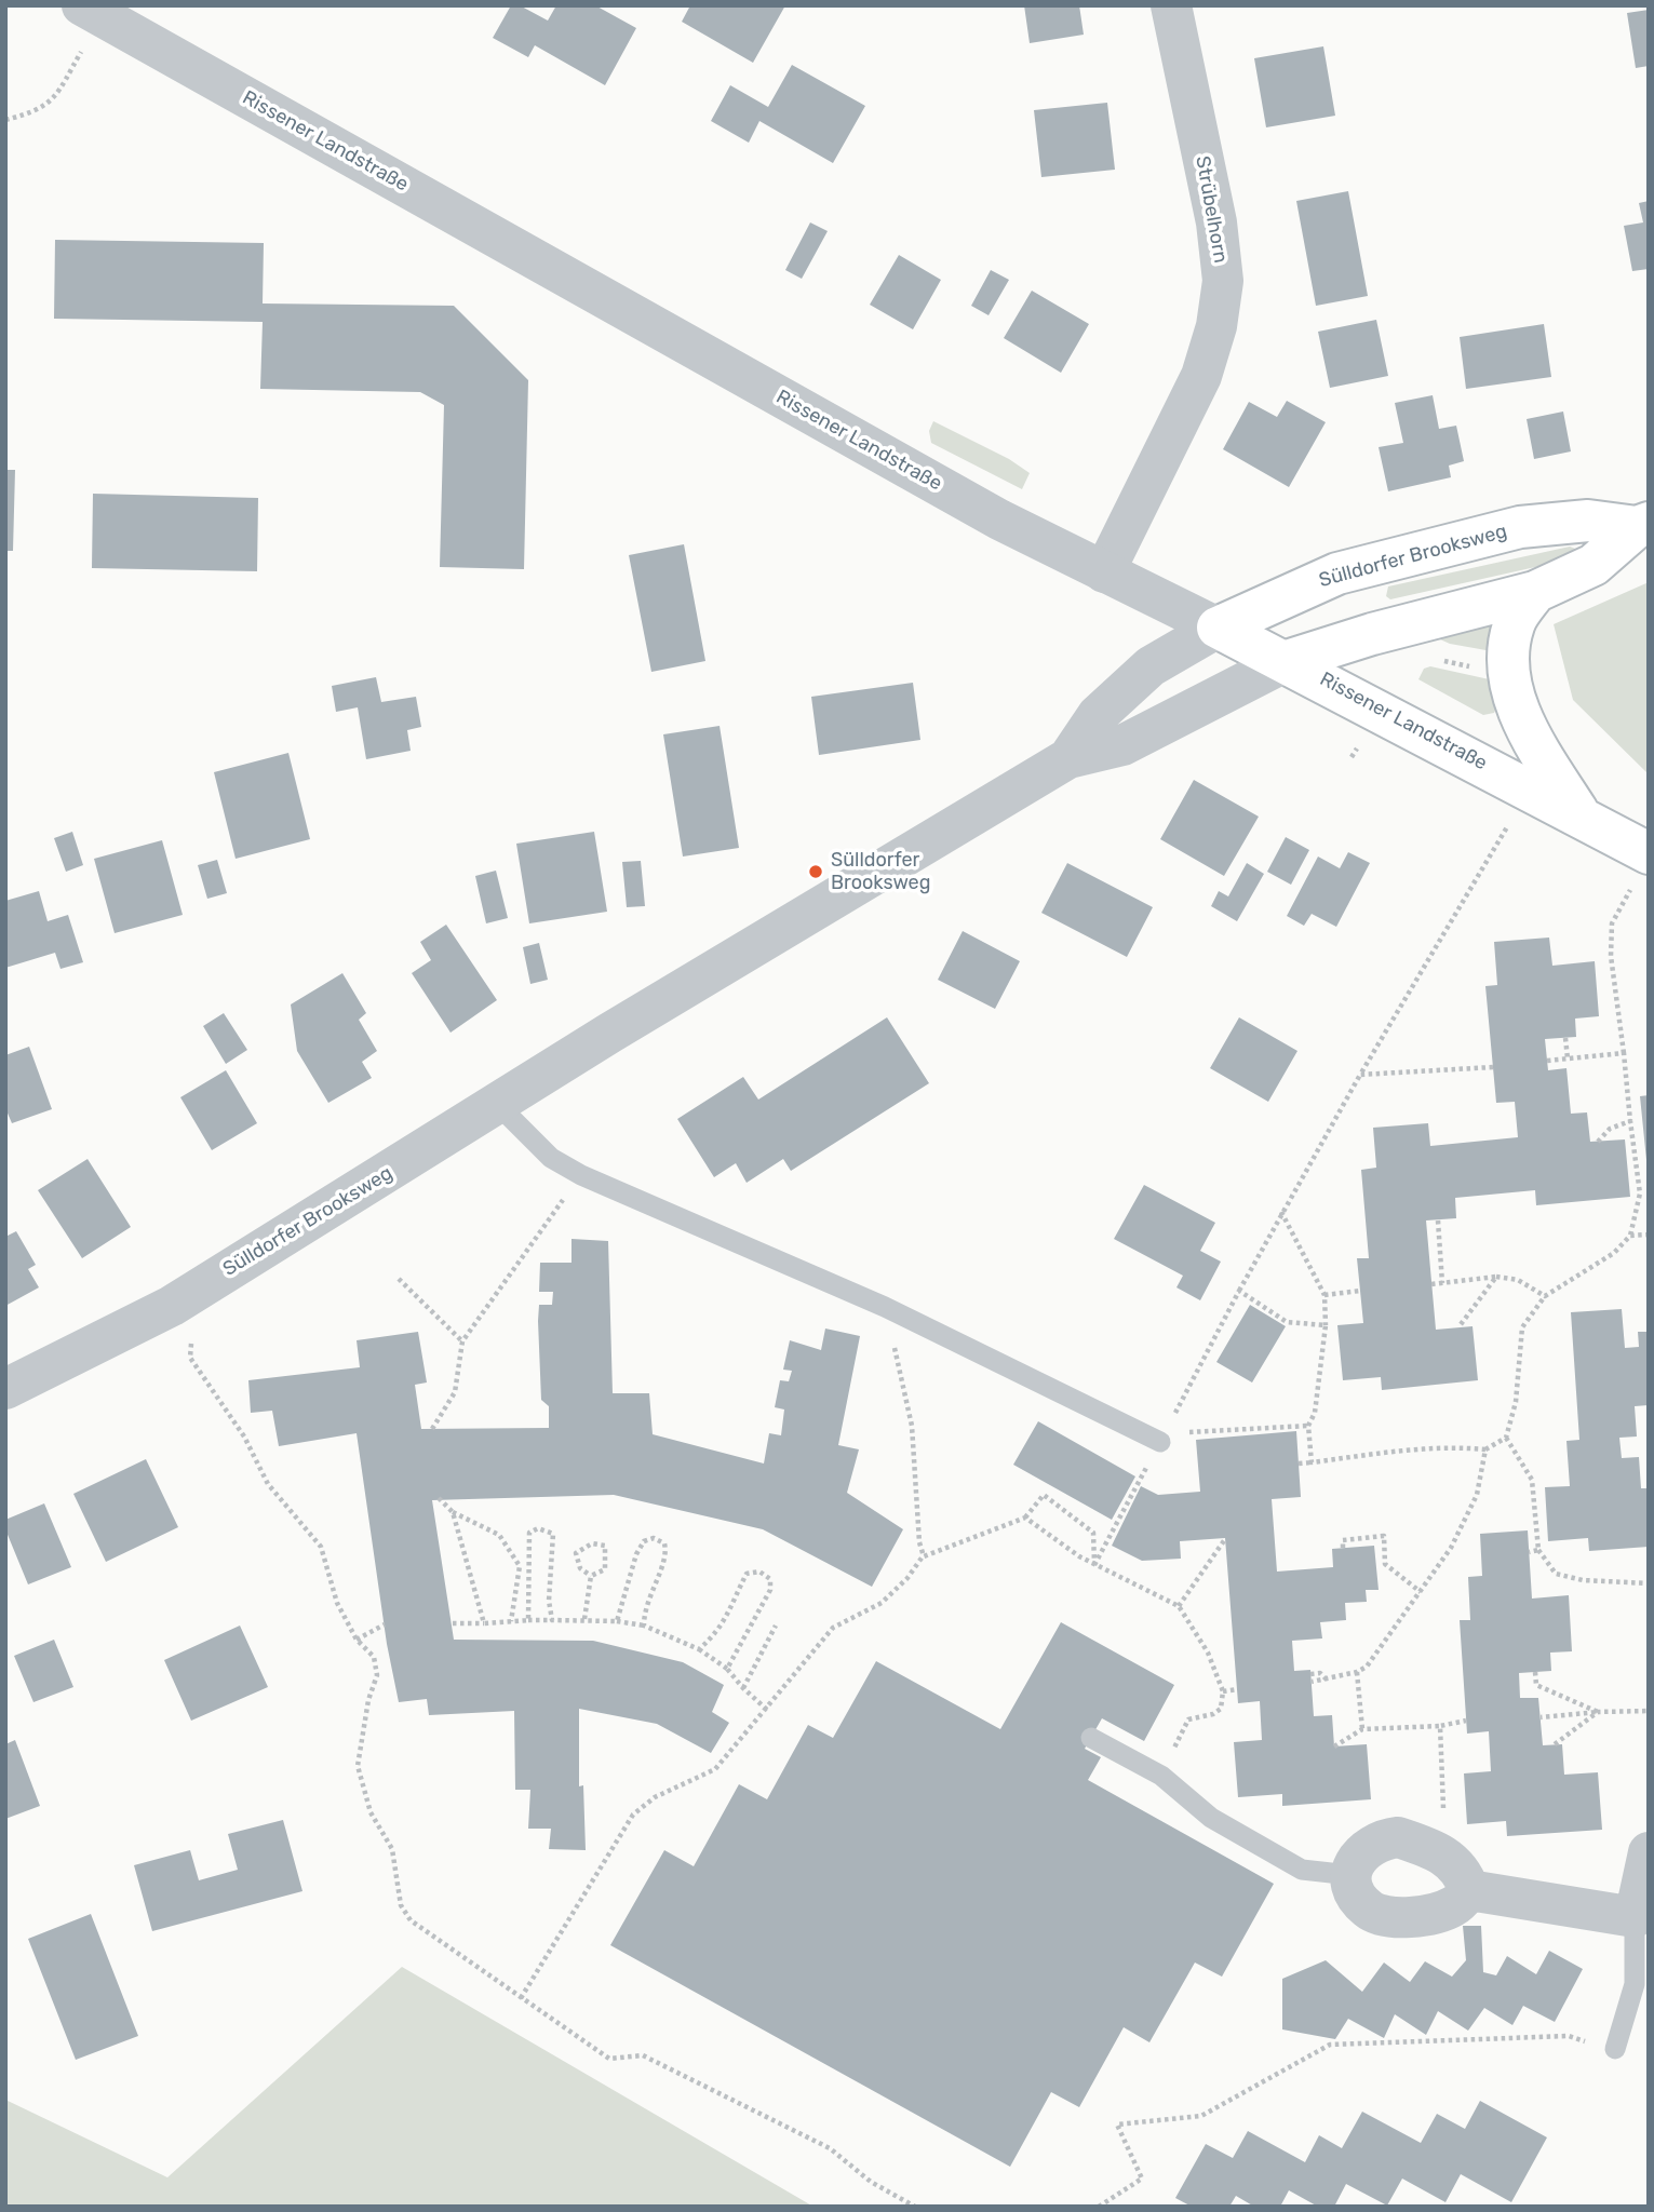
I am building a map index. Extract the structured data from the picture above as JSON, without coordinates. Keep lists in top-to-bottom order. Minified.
{"streets":{"main road":["Rissener Landstraße","Sülldorfer Brooksweg"],"street":["Strübelhorn"]},"crossings":[["Rissener Landstraße","Strübelhorn"],["Rissener Landstraße","Sülldorfer Brooksweg"]],"places":["Sülldorfer Brooksweg"]}
